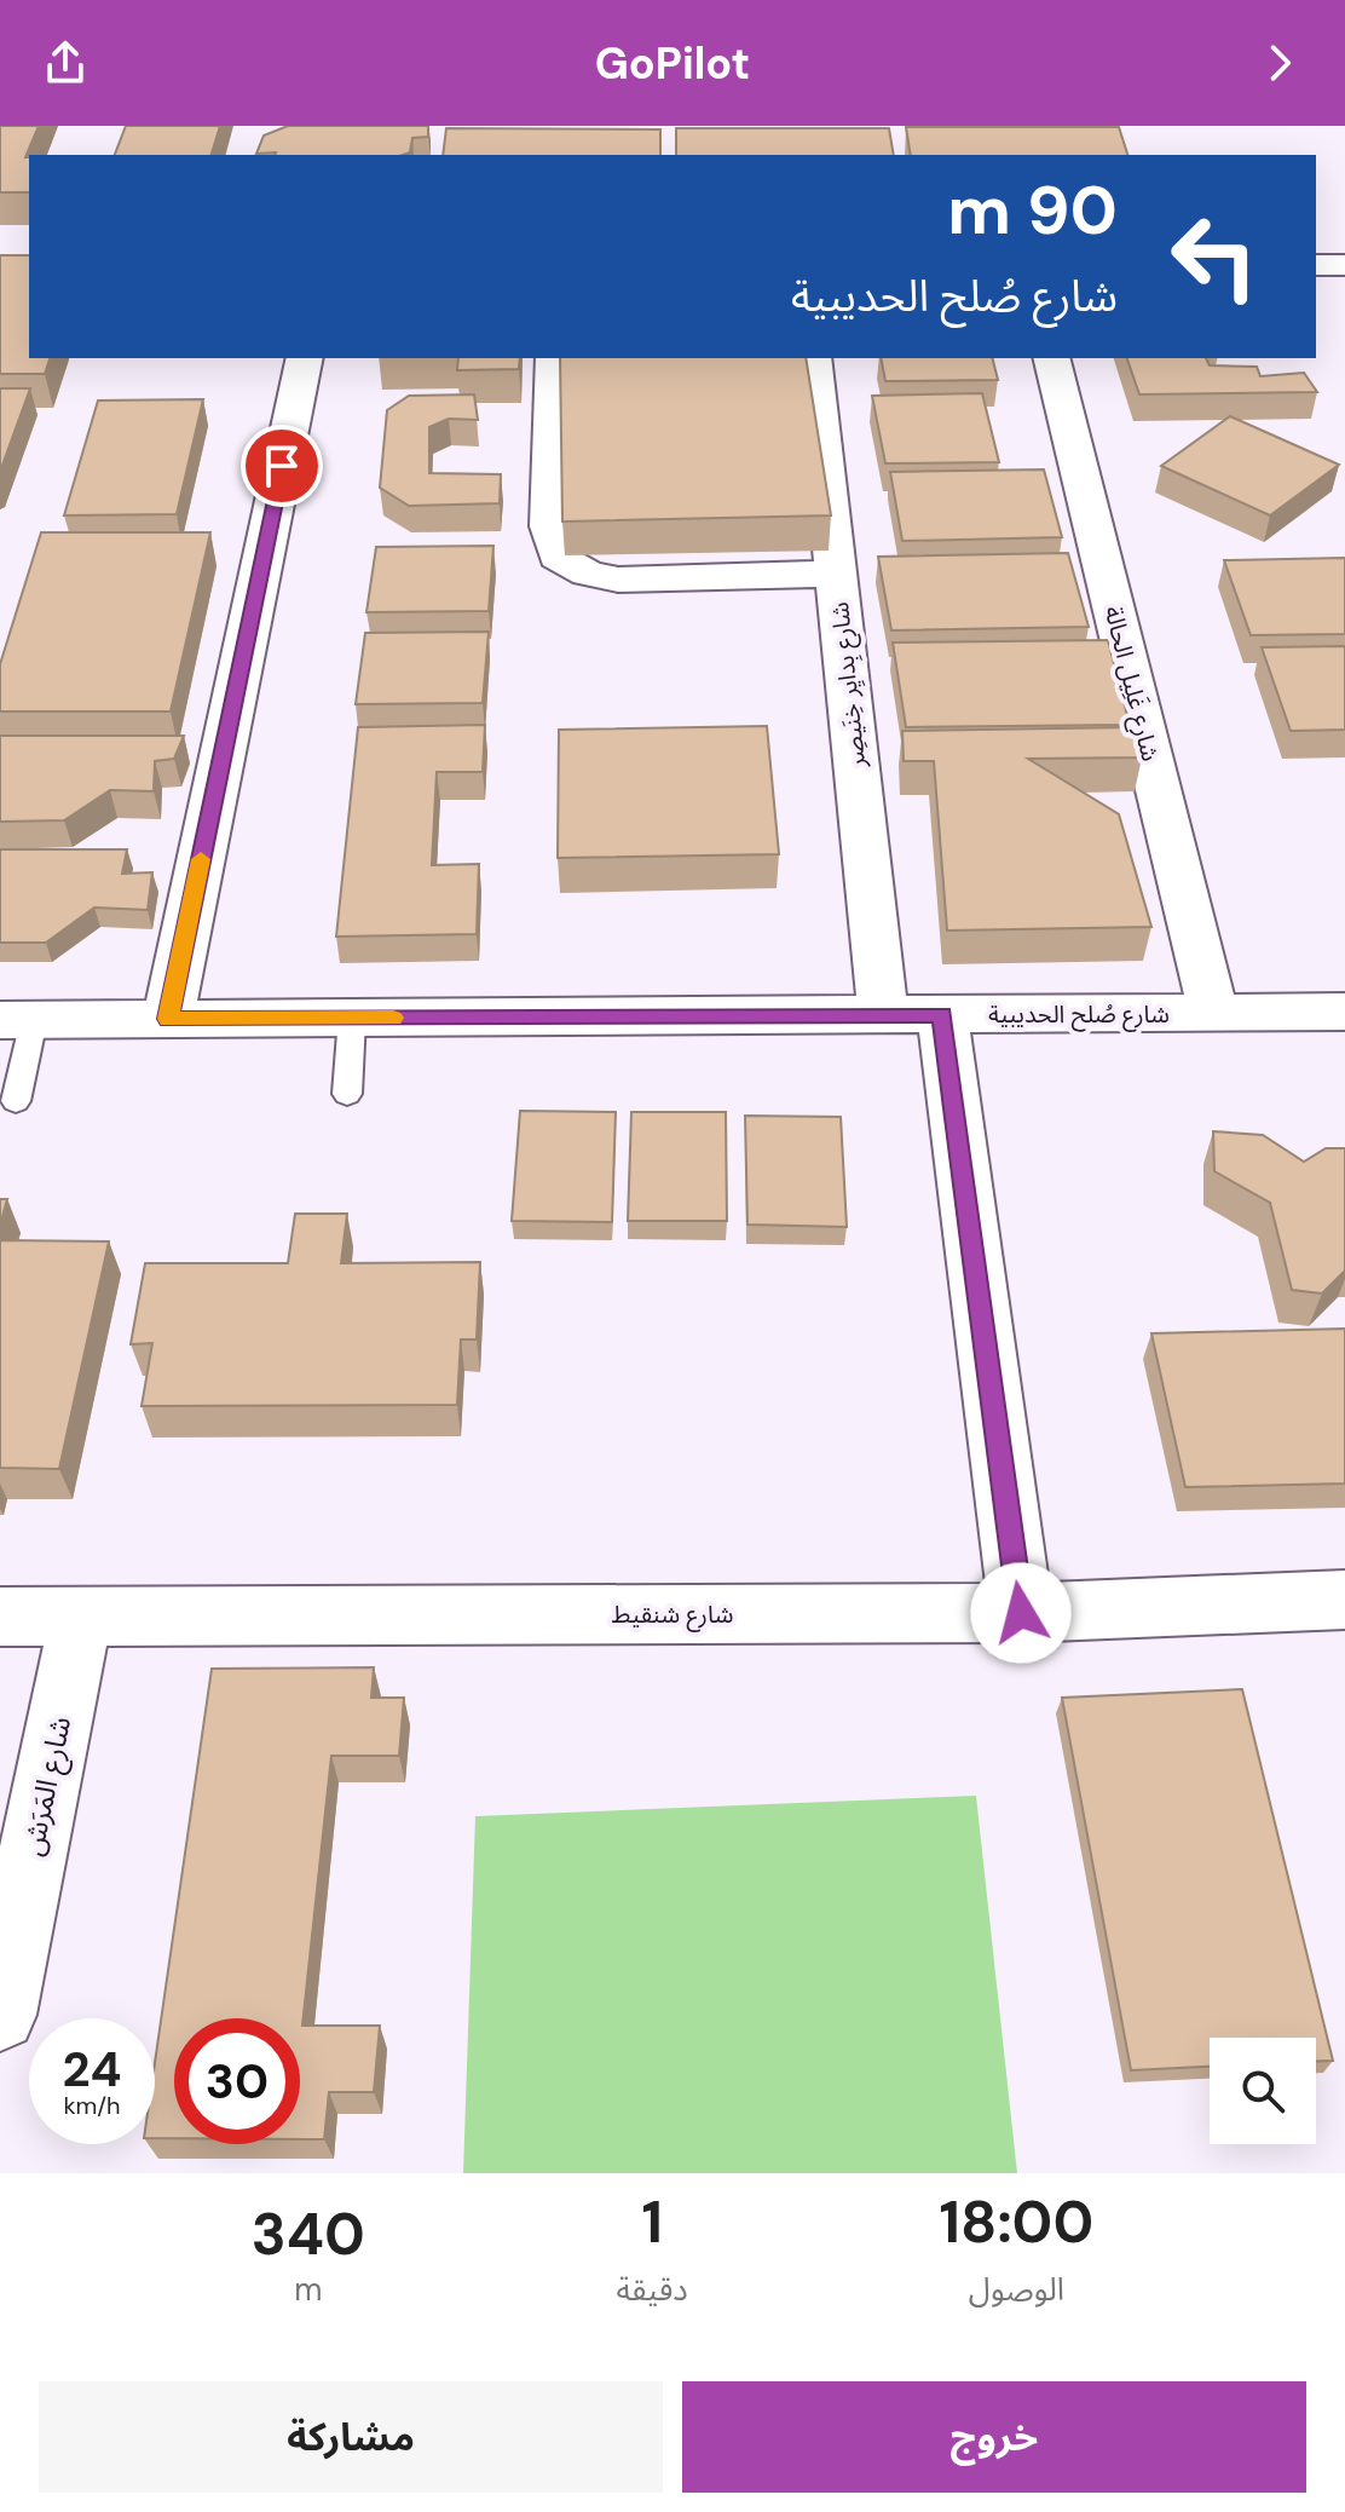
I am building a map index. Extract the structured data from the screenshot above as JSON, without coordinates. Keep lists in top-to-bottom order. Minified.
{"streets":{"street":["شارع غَلِيل الحالة","شارع بِدايِر خِنَيصِر","شارع صُلح الحديبية","شارع شنقيط","شارع المَرَش"]},"crossings":[["شارع غَلِيل الحالة","شارع صُلح الحديبية"],["شارع بِدايِر خِنَيصِر","شارع صُلح الحديبية"],["شارع شنقيط","شارع المَرَش"]],"page":{"header":"GoPilot","turn":["90 m","شارع صُلح الحديبية"],"speed":"24 km/h","limit":"30","eta":["18:00","الوصول","1","دقيقة","340","m"],"buttons":["خروج","مشاركة"]}}
